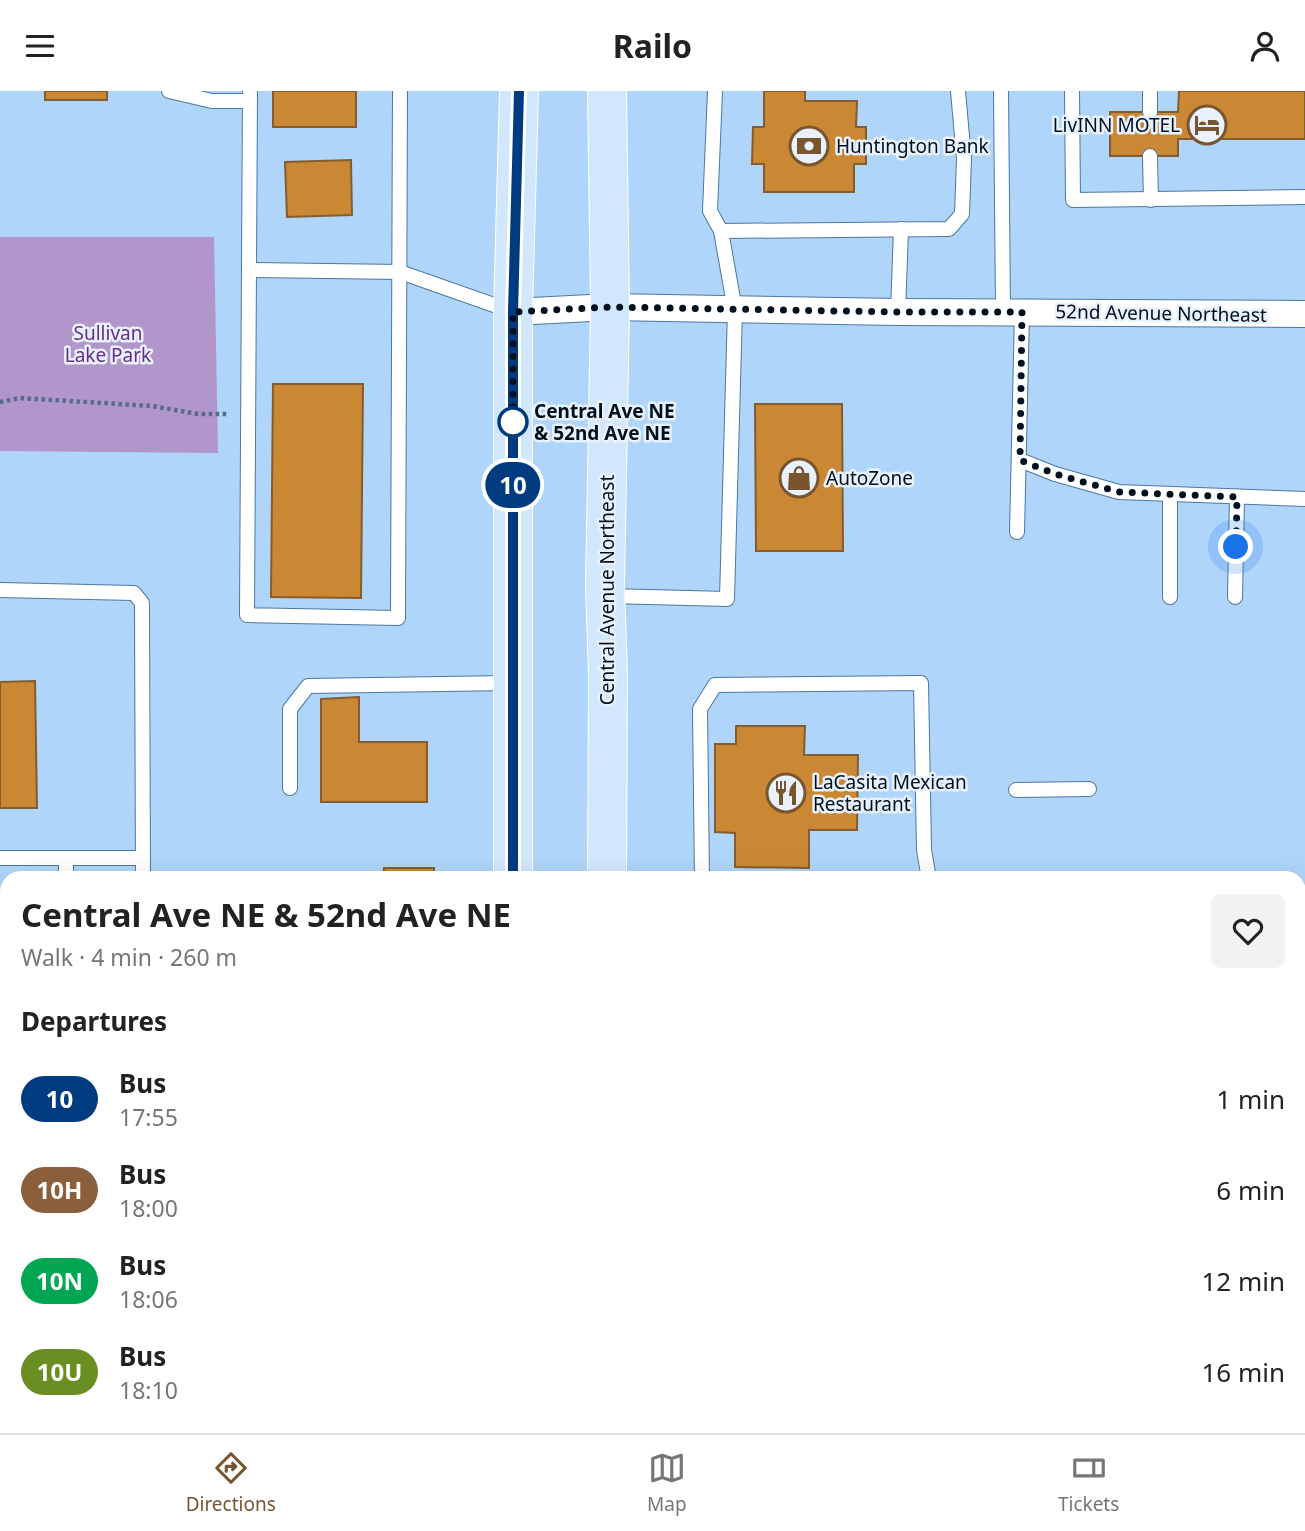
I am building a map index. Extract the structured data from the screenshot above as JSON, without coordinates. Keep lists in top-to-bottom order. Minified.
{"streets":{"main road":["Central Avenue Northeast"],"street":["52nd Avenue Northeast"]},"crossings":[["52nd Avenue Northeast","Central Avenue Northeast"]],"parks":["Sullivan Lake Park"],"places":{"hotel":["LivINN MOTEL"],"bank":["Huntington Bank"],"other":["Central Ave NE & 52nd Ave NE"],"shop":["AutoZone"],"restaurant":["LaCasita Mexican Restaurant"]},"lines":["bus line 10"],"page":{"header":"Railo","on_map":"10","heading":[["Central Ave NE & 52nd Ave NE","Walk · 4 min · 260 m"],"Departures"],"list":[{"mark":"10","name":"Bus","note":"17:55","value":"1 min"},{"mark":"10H","name":"Bus","note":"18:00","value":"6 min"},{"mark":"10N","name":"Bus","note":"18:06","value":"12 min"},{"mark":"10U","name":"Bus","note":"18:10","value":"16 min"}],"tabs":["Directions","Map","Tickets"]}}
